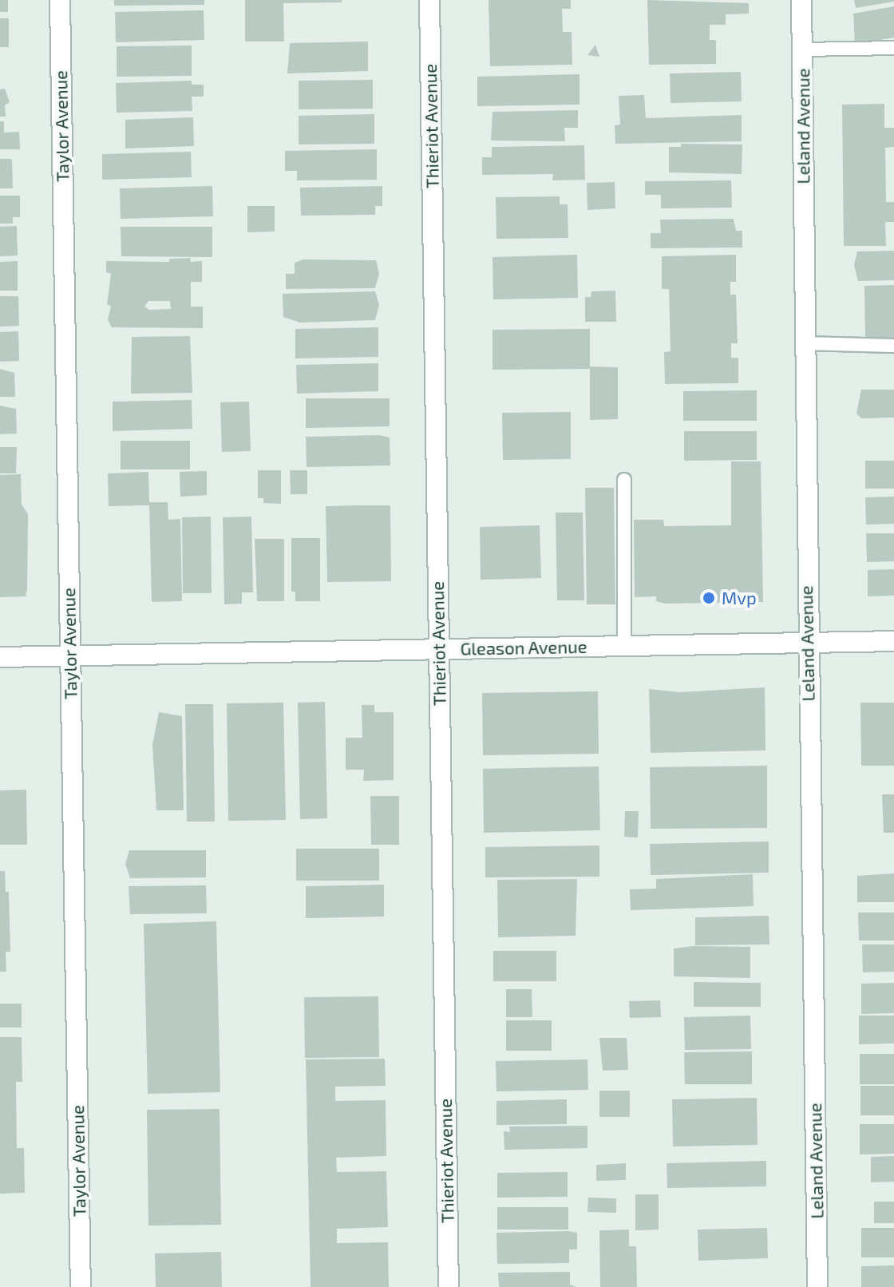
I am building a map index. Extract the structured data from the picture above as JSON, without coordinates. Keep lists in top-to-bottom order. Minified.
{"streets":{"street":["Taylor Avenue","Thieriot Avenue","Leland Avenue","Gleason Avenue"]},"crossings":[["Taylor Avenue","Gleason Avenue"],["Thieriot Avenue","Gleason Avenue"],["Leland Avenue","Gleason Avenue"]],"places":["Mvp"]}
